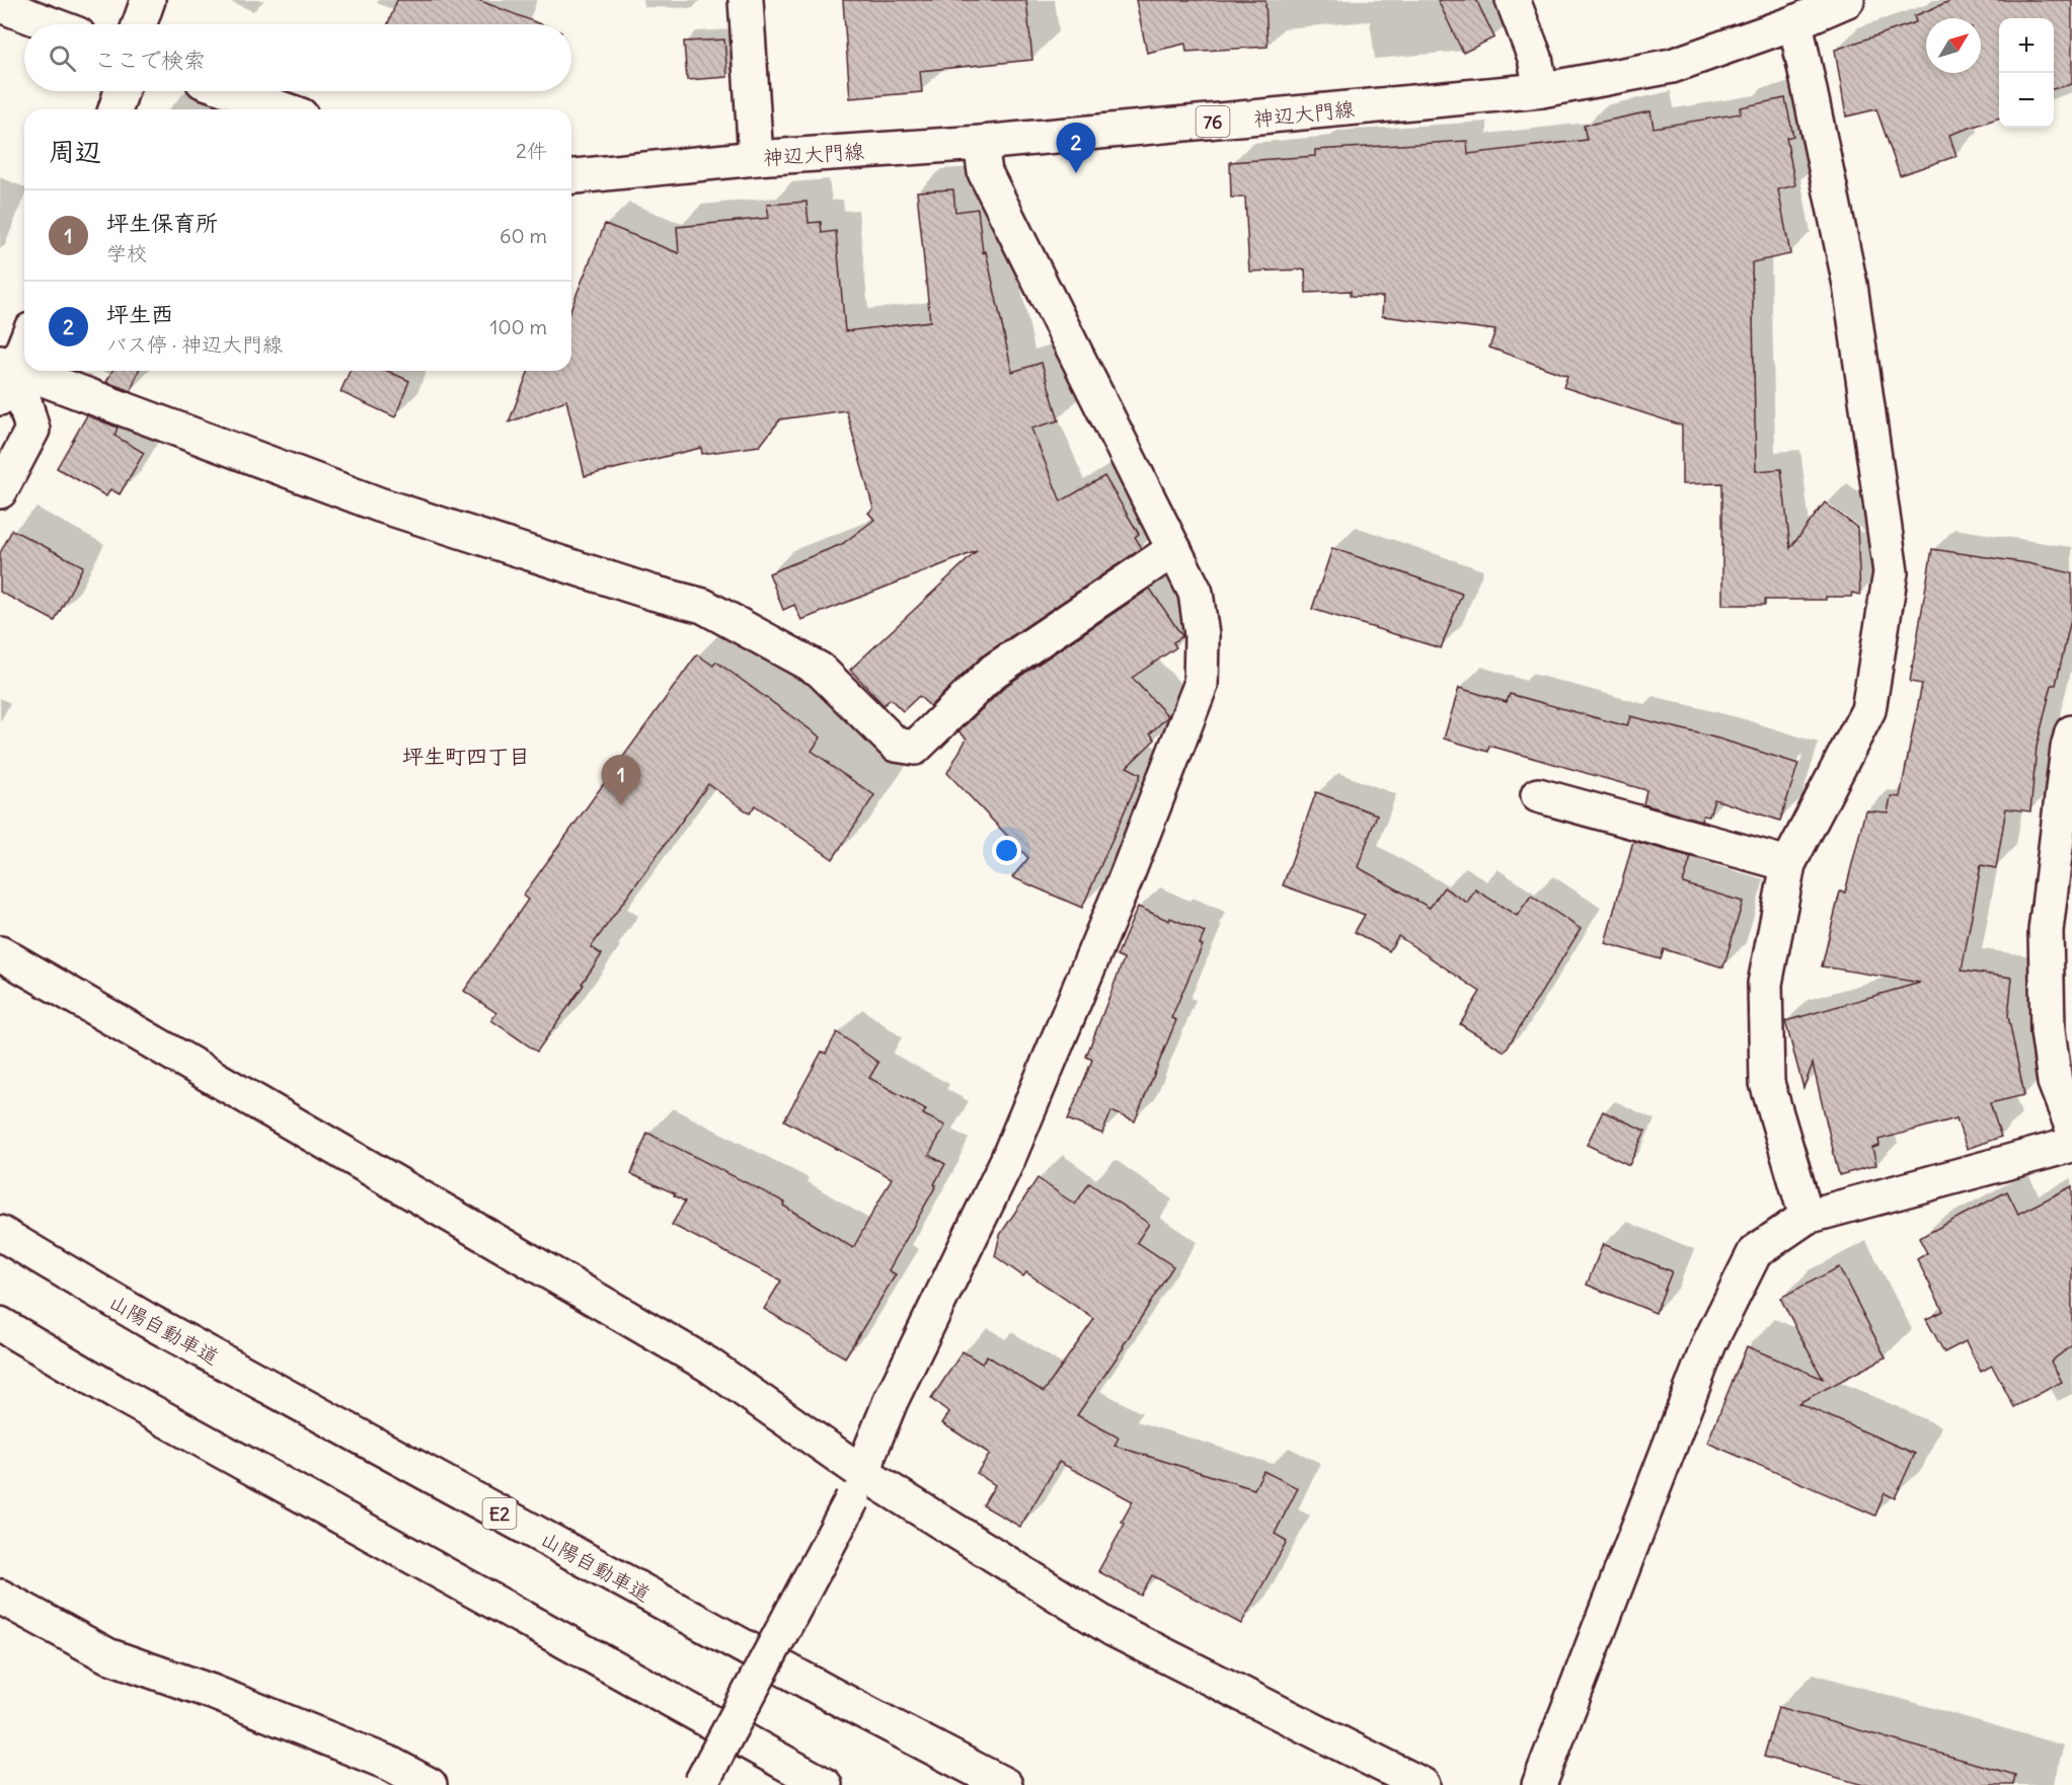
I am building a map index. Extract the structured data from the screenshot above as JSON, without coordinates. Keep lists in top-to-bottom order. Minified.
{"streets":{"main road":["神辺大門線","76","山陽自動車道","E2"]},"districts":["坪生町四丁目"],"north":"top right","page":{"map_buttons":["+","−"],"search":"ここで検索","heading":["周辺","2件"],"pins":["2","1"],"list":[{"mark":"1","name":"坪生保育所","note":"学校","value":"60 m"},{"mark":"2","name":"坪生西","note":"バス停 · 神辺大門線","value":"100 m"}]}}
